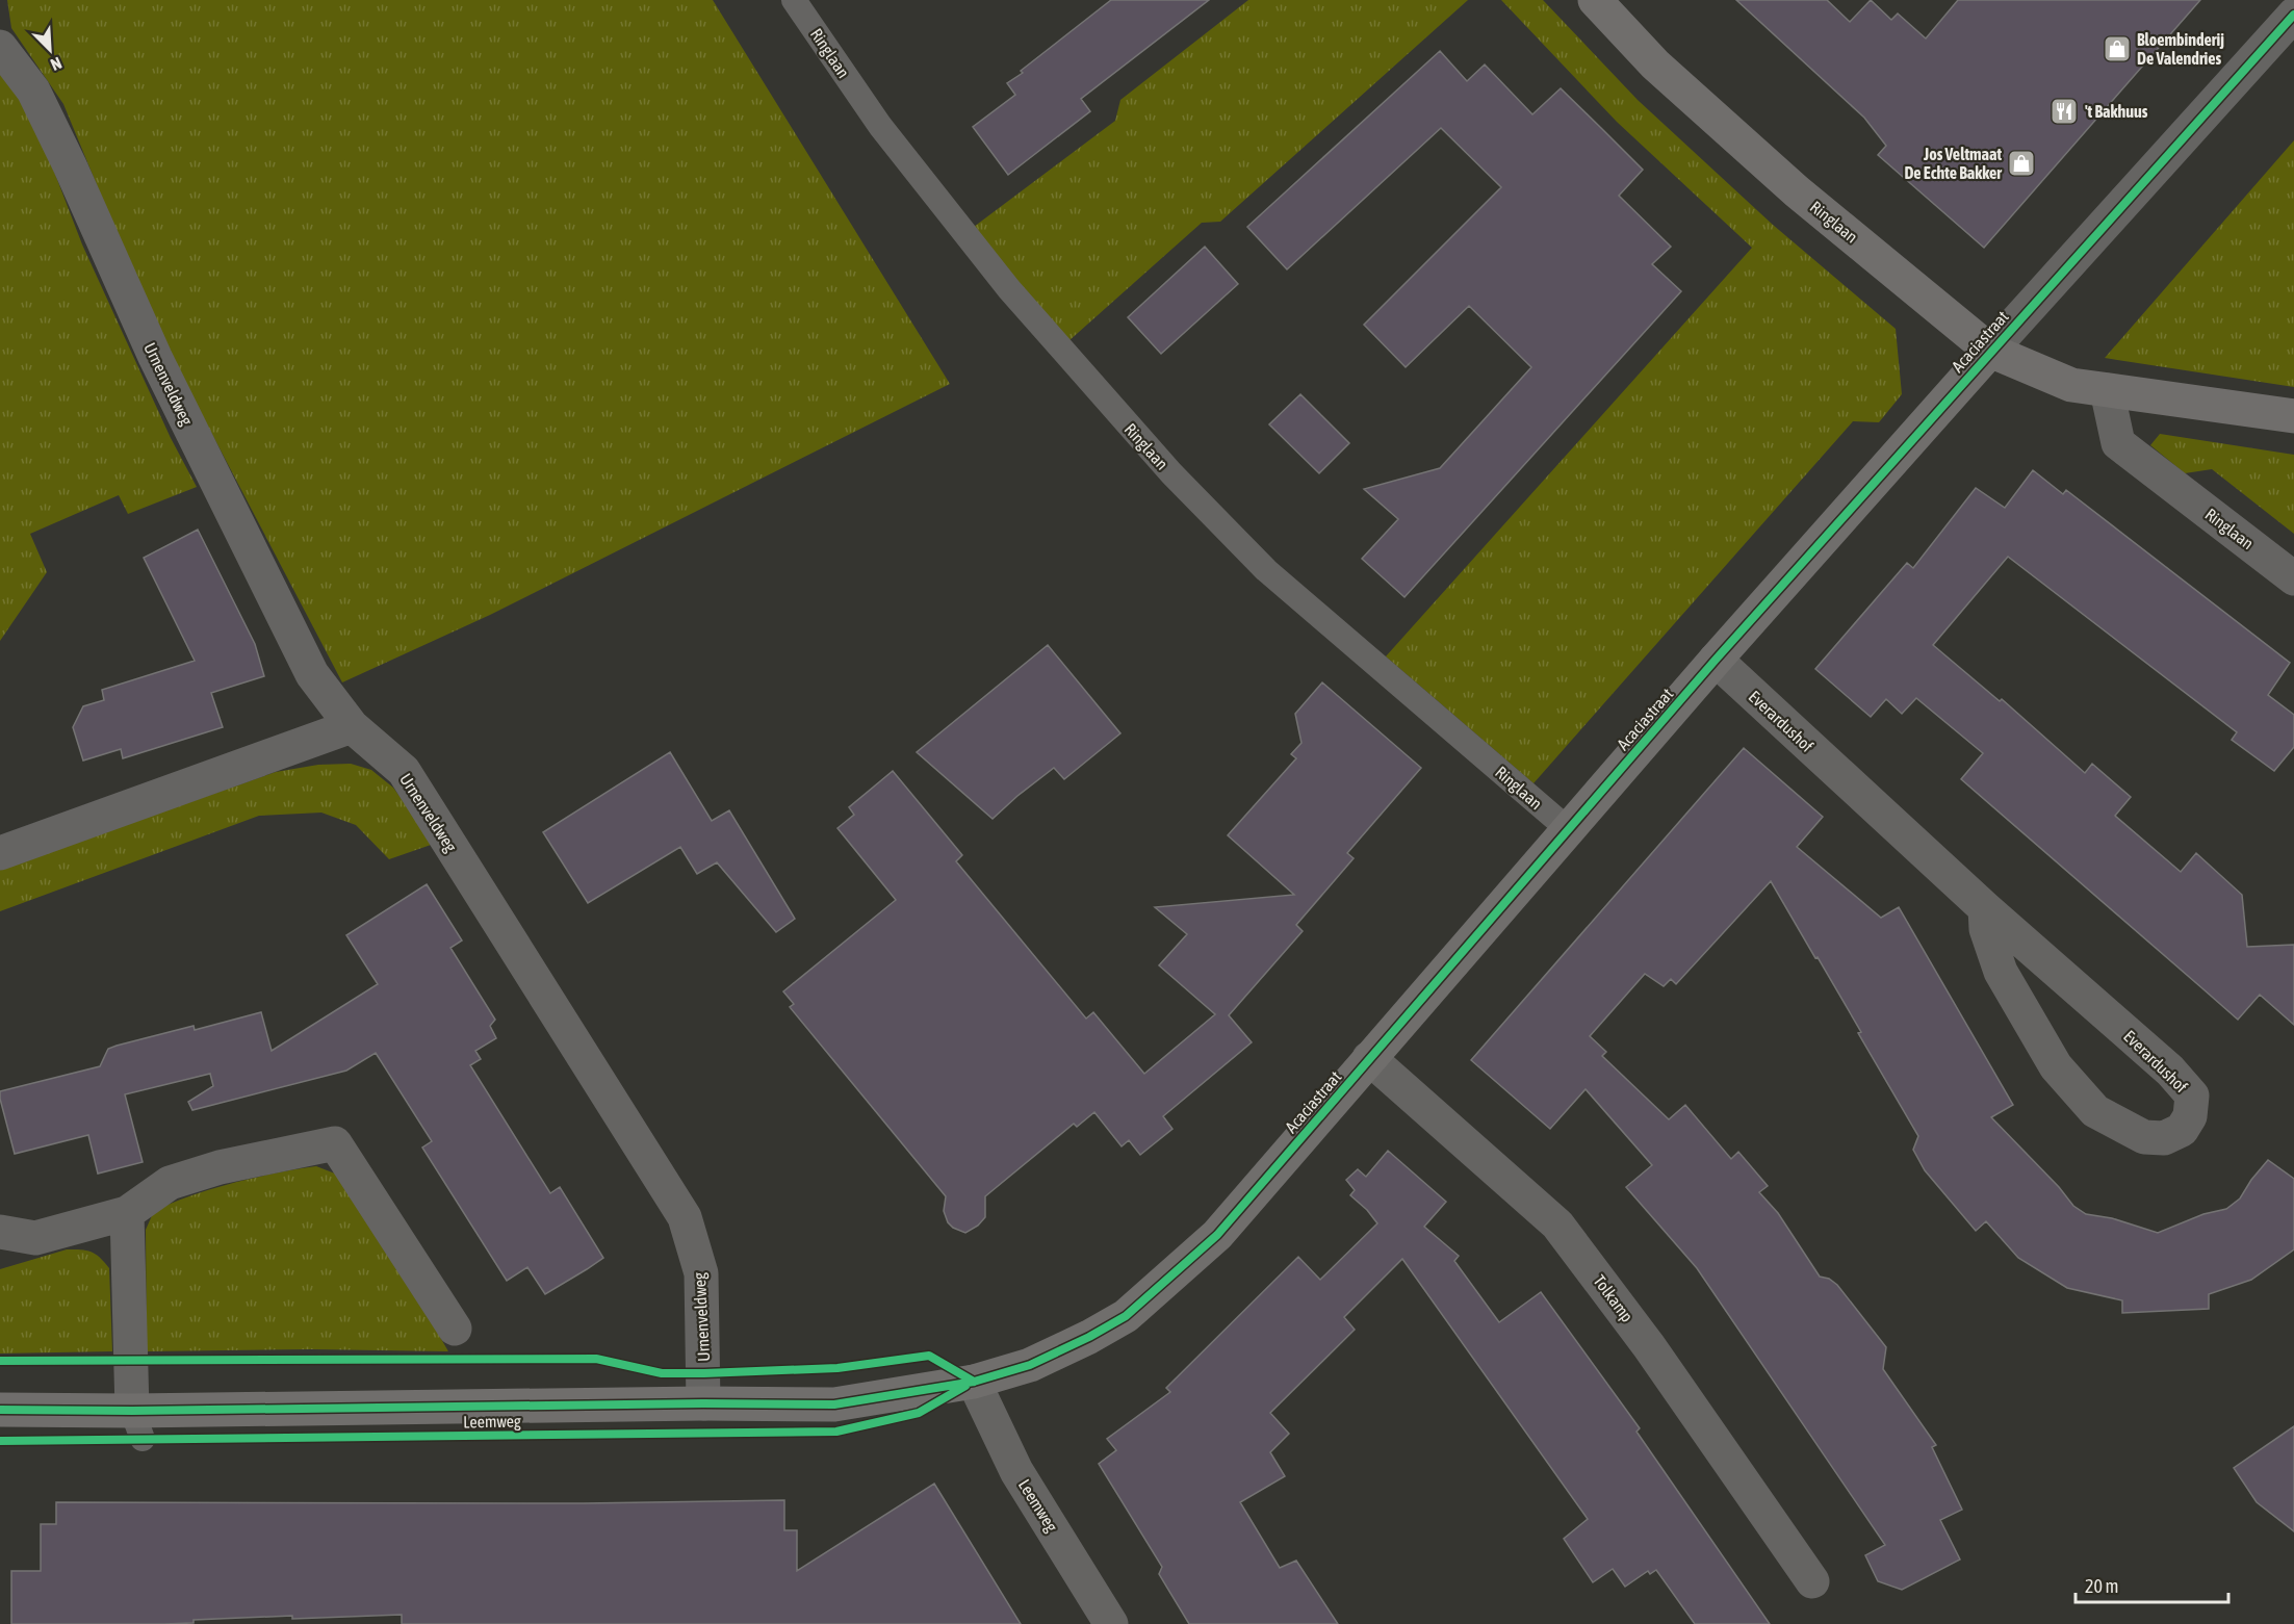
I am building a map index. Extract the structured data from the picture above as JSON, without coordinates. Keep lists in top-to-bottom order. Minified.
{"streets":{"street":["Ringlaan","Acaciastraat","Urnenveldweg","Everardushof","Tolkamp","Leemweg"]},"crossings":[["Ringlaan","Acaciastraat"],["Acaciastraat","Everardushof"],["Acaciastraat","Tolkamp"],["Acaciastraat","Leemweg"],["Urnenveldweg","Leemweg"]],"places":{"shop":["Bloembinderij De Valendries","Jos Veltmaat De Echte Bakker"],"restaurant":["'t Bakhuus"]},"scale_bar":"20 m","north":"bottom right"}
